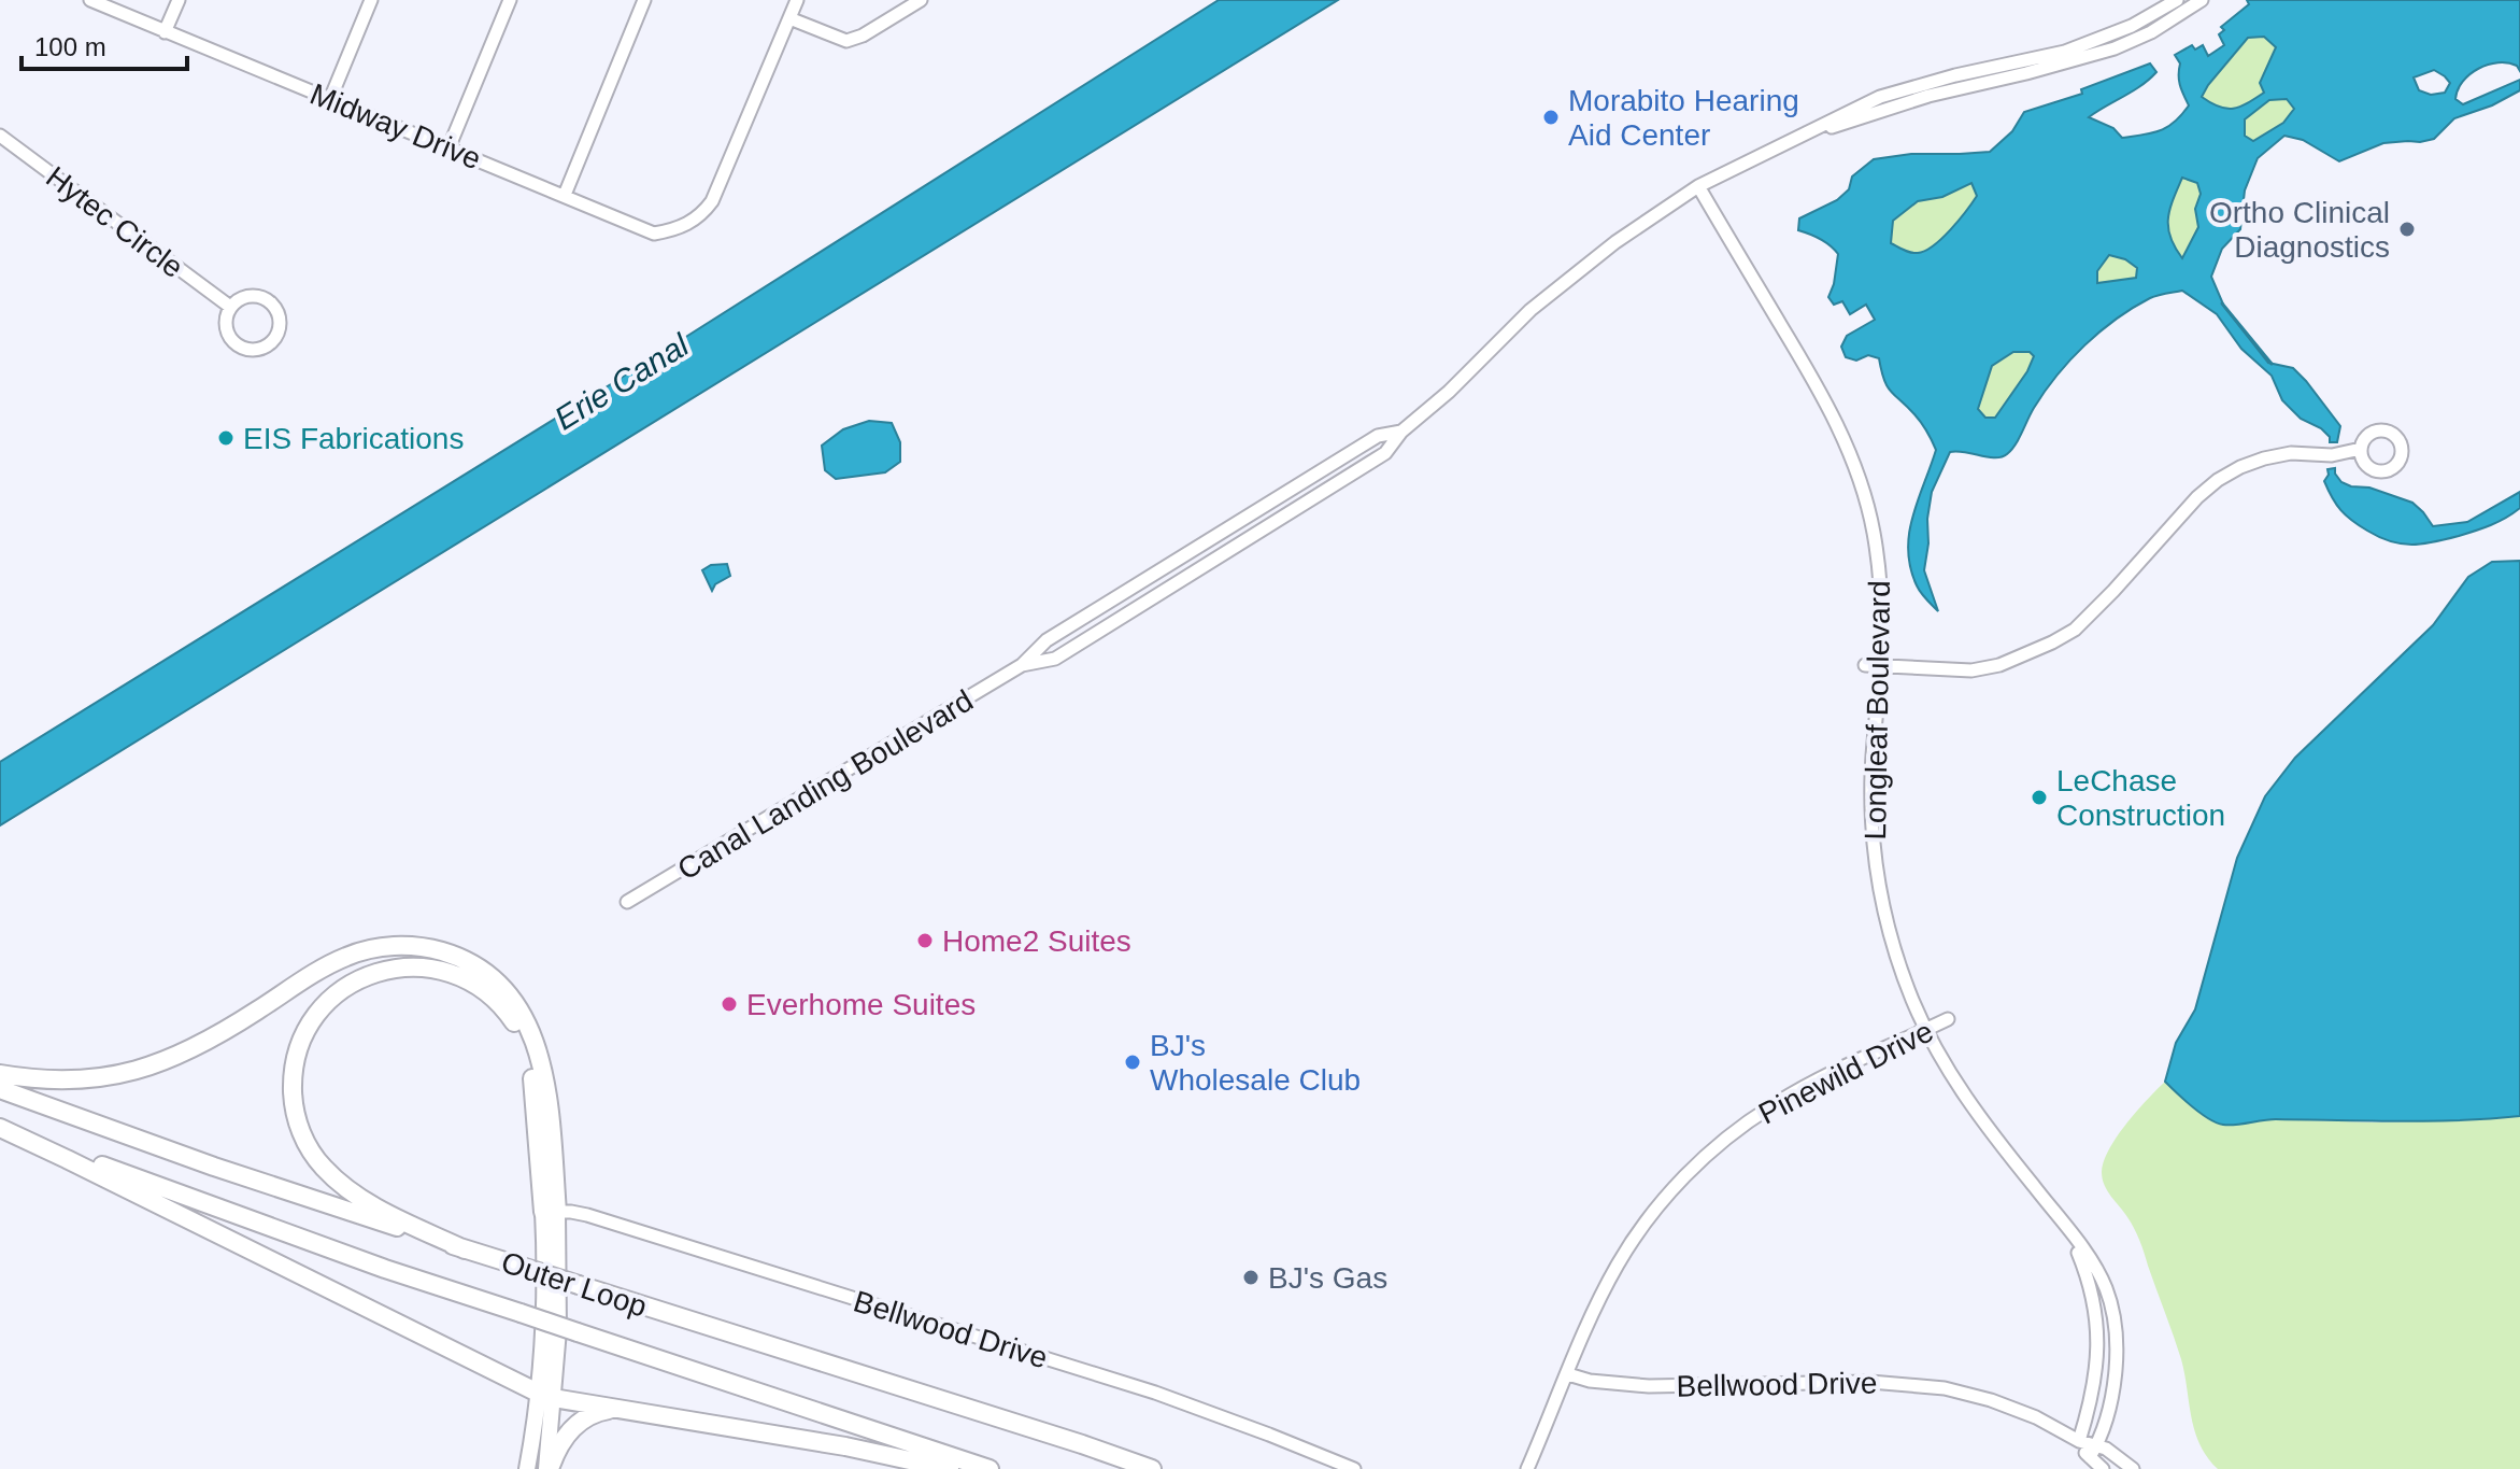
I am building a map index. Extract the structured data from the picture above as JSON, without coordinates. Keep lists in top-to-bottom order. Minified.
{"streets":{"highway":["Outer Loop"],"street":["Midway Drive","Hytec Circle","Longleaf Boulevard","Canal Landing Boulevard","Pinewild Drive","Bellwood Drive"]},"crossings":[["Longleaf Boulevard","Canal Landing Boulevard"],["Longleaf Boulevard","Pinewild Drive"],["Longleaf Boulevard","Bellwood Drive"],["Pinewild Drive","Bellwood Drive"]],"water":["Erie Canal"],"places":["Morabito Hearing Aid Center","Ortho Clinical Diagnostics","EIS Fabrications","LeChase Construction","Home2 Suites","Everhome Suites","BJ's Wholesale Club","BJ's Gas"],"scale_bar":"100 m"}
